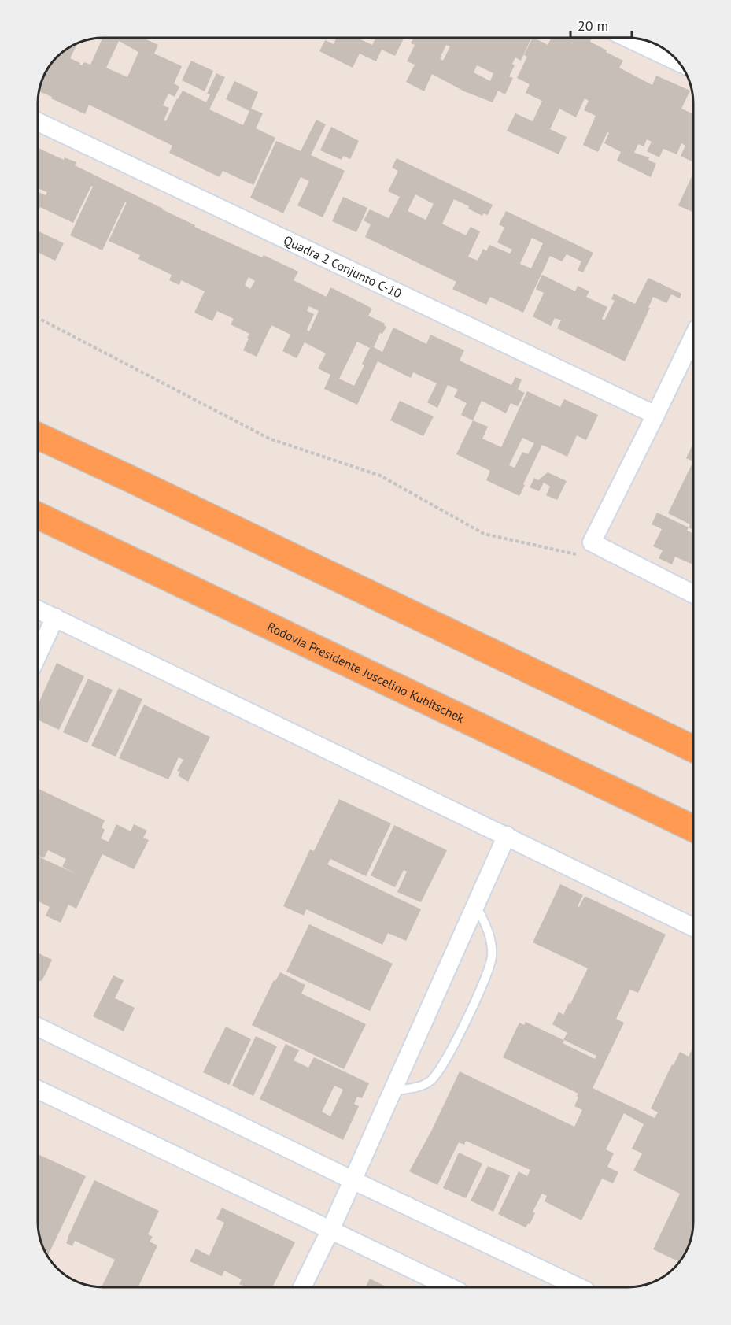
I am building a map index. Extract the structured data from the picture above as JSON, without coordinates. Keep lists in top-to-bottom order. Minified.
{"streets":{"highway":["Rodovia Presidente Juscelino Kubitschek"],"street":["Quadra 2 Conjunto C-10"]},"scale_bar":"20 m"}
